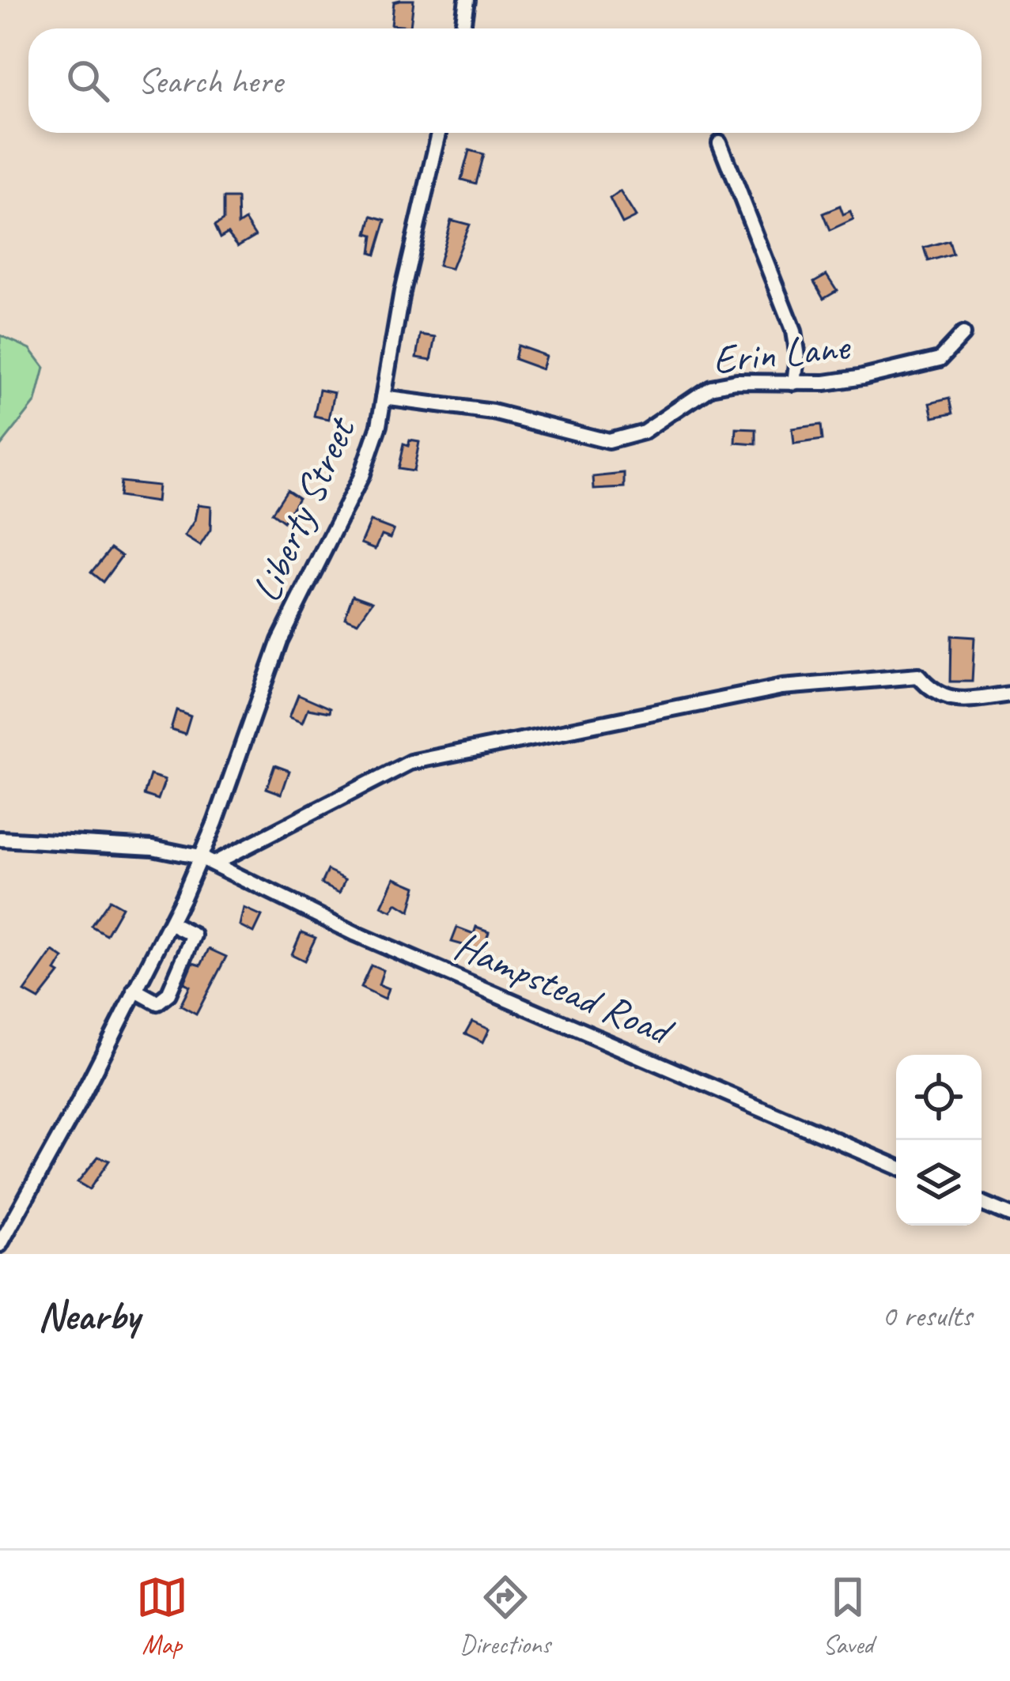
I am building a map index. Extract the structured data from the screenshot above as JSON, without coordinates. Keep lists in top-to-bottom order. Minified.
{"streets":{"street":["Erin Lane","Liberty Street","Hampstead Road"]},"crossings":[["Erin Lane","Liberty Street"],["Liberty Street","Hampstead Road"]],"page":{"search":"Search here","heading":["Nearby","0 results"],"nav":["Map","Directions","Saved"]}}
